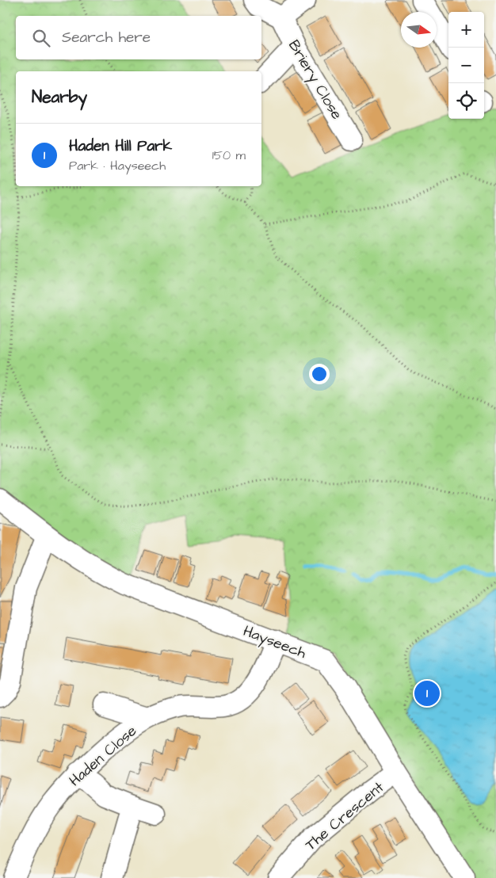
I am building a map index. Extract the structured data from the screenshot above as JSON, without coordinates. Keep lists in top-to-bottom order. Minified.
{"streets":{"street":["Briery Close","Hayseech","Haden Close","The Crescent"]},"crossings":[["Hayseech","Haden Close"],["Hayseech","The Crescent"]],"north":"right","page":{"map_buttons":["+","−"],"search":"Search here","heading":"Nearby","list":[{"mark":"1","name":"Haden Hill Park","note":"Park · Hayseech","value":"150 m"}],"pins":"1"}}
